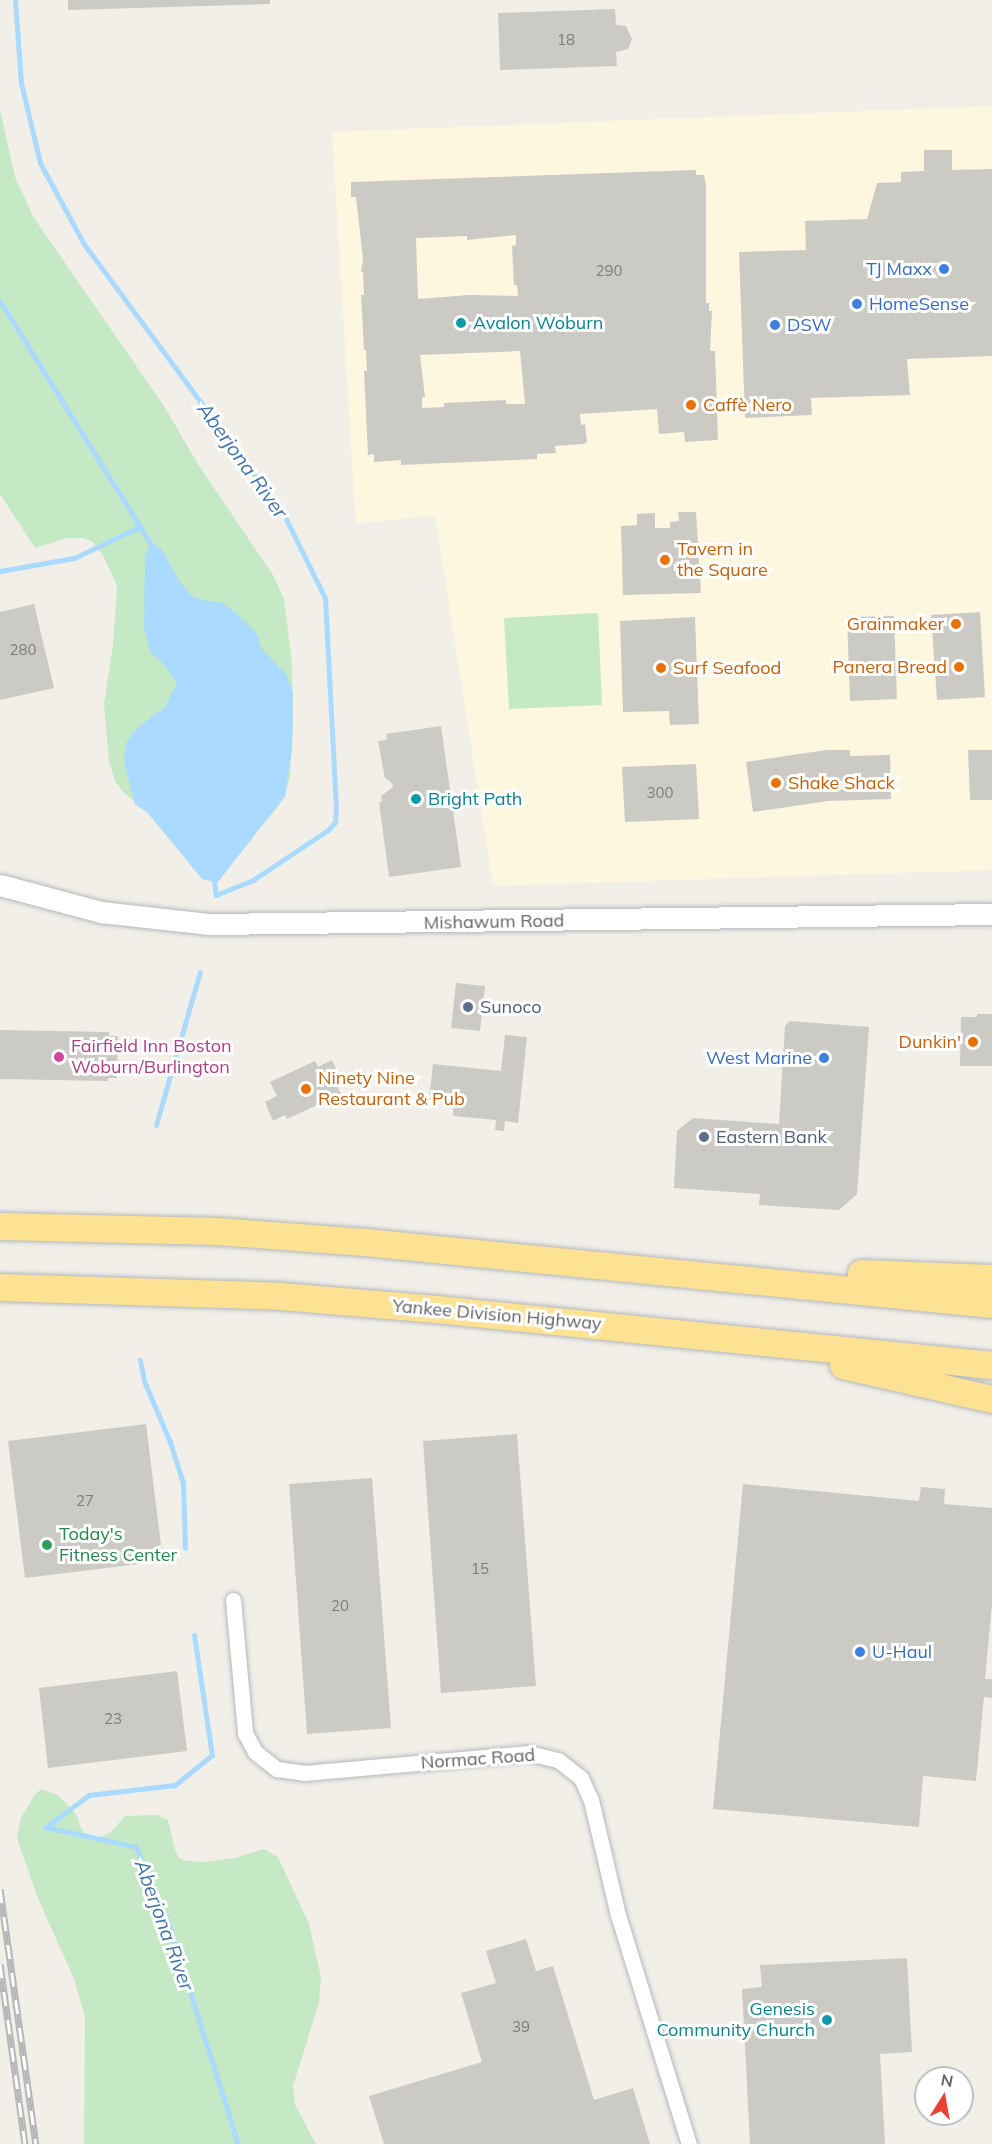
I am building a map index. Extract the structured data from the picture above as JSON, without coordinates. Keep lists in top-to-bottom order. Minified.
{"streets":{"highway":["Yankee Division Highway"],"main road":["Mishawum Road"],"street":["Normac Road"]},"water":["Aberjona River"],"places":["TJ Maxx","HomeSense","Avalon Woburn","DSW","Caffè Nero","Tavern in the Square","Grainmaker","Panera Bread","Surf Seafood","Shake Shack","Bright Path","Sunoco","Dunkin'","Fairfield Inn Boston Woburn/Burlington","West Marine","Ninety Nine Restaurant & Pub","Eastern Bank","Today's Fitness Center","U-Haul","Genesis Community Church"],"house_numbers":["18","290","280","300","27","15","20","23","39"],"north":"top"}
